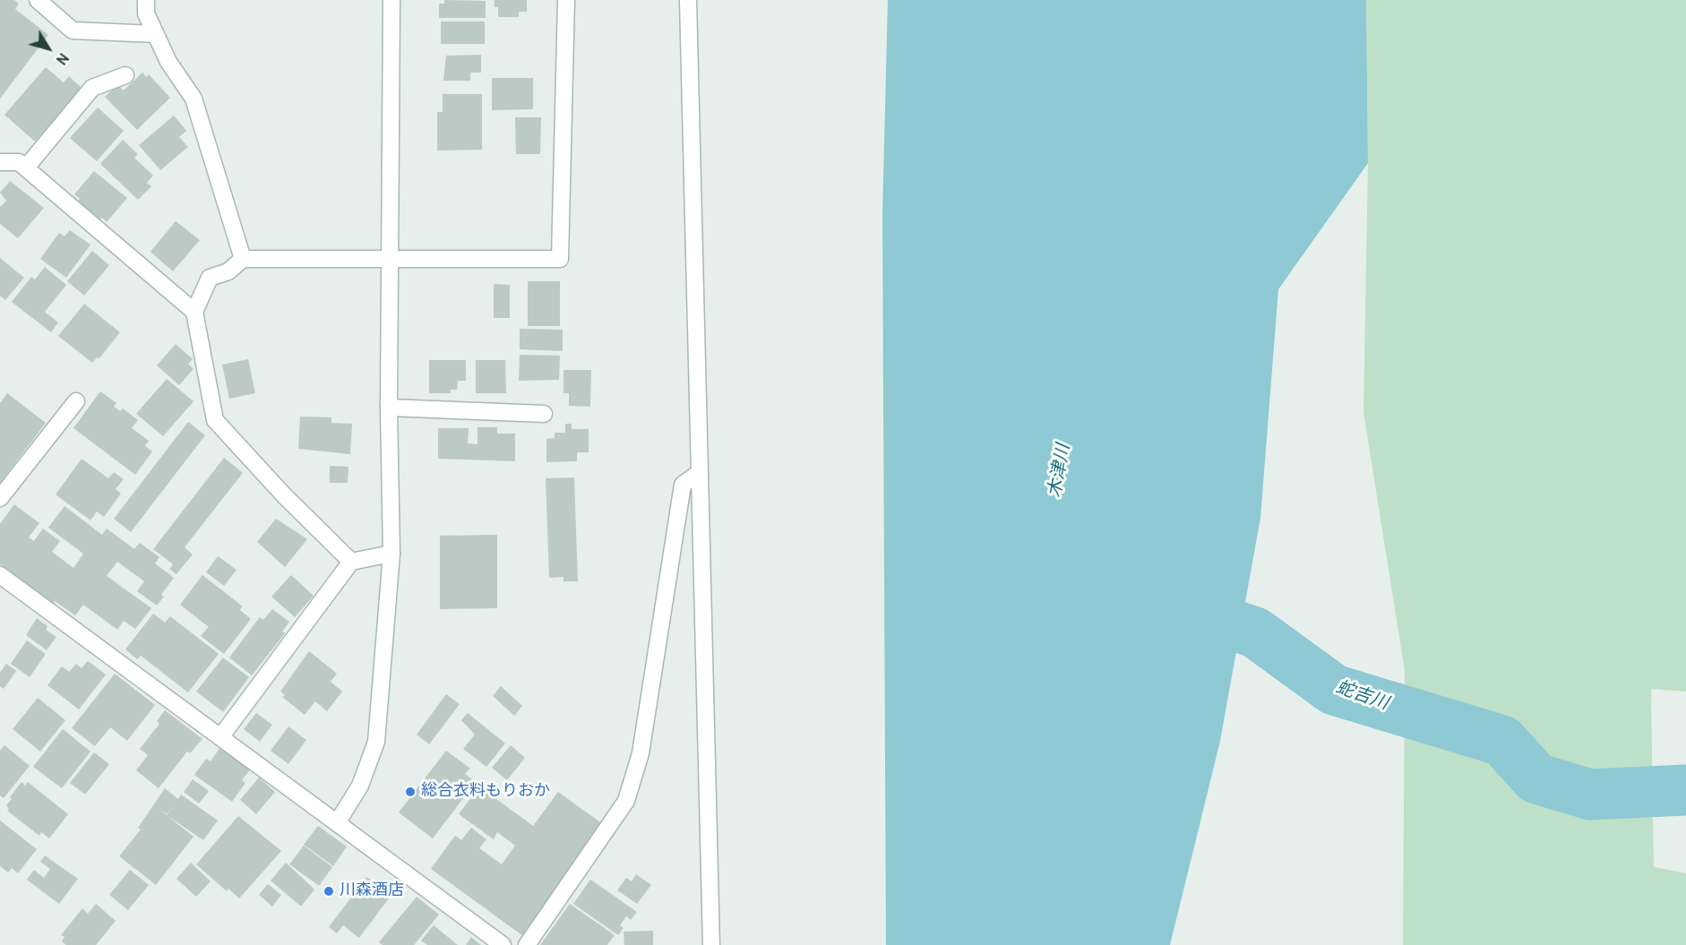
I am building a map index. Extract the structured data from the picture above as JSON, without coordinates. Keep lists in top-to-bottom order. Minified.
{"water":["木津川","蛇吉川"],"places":["総合衣料もりおか","川森酒店"],"north":"bottom right"}
